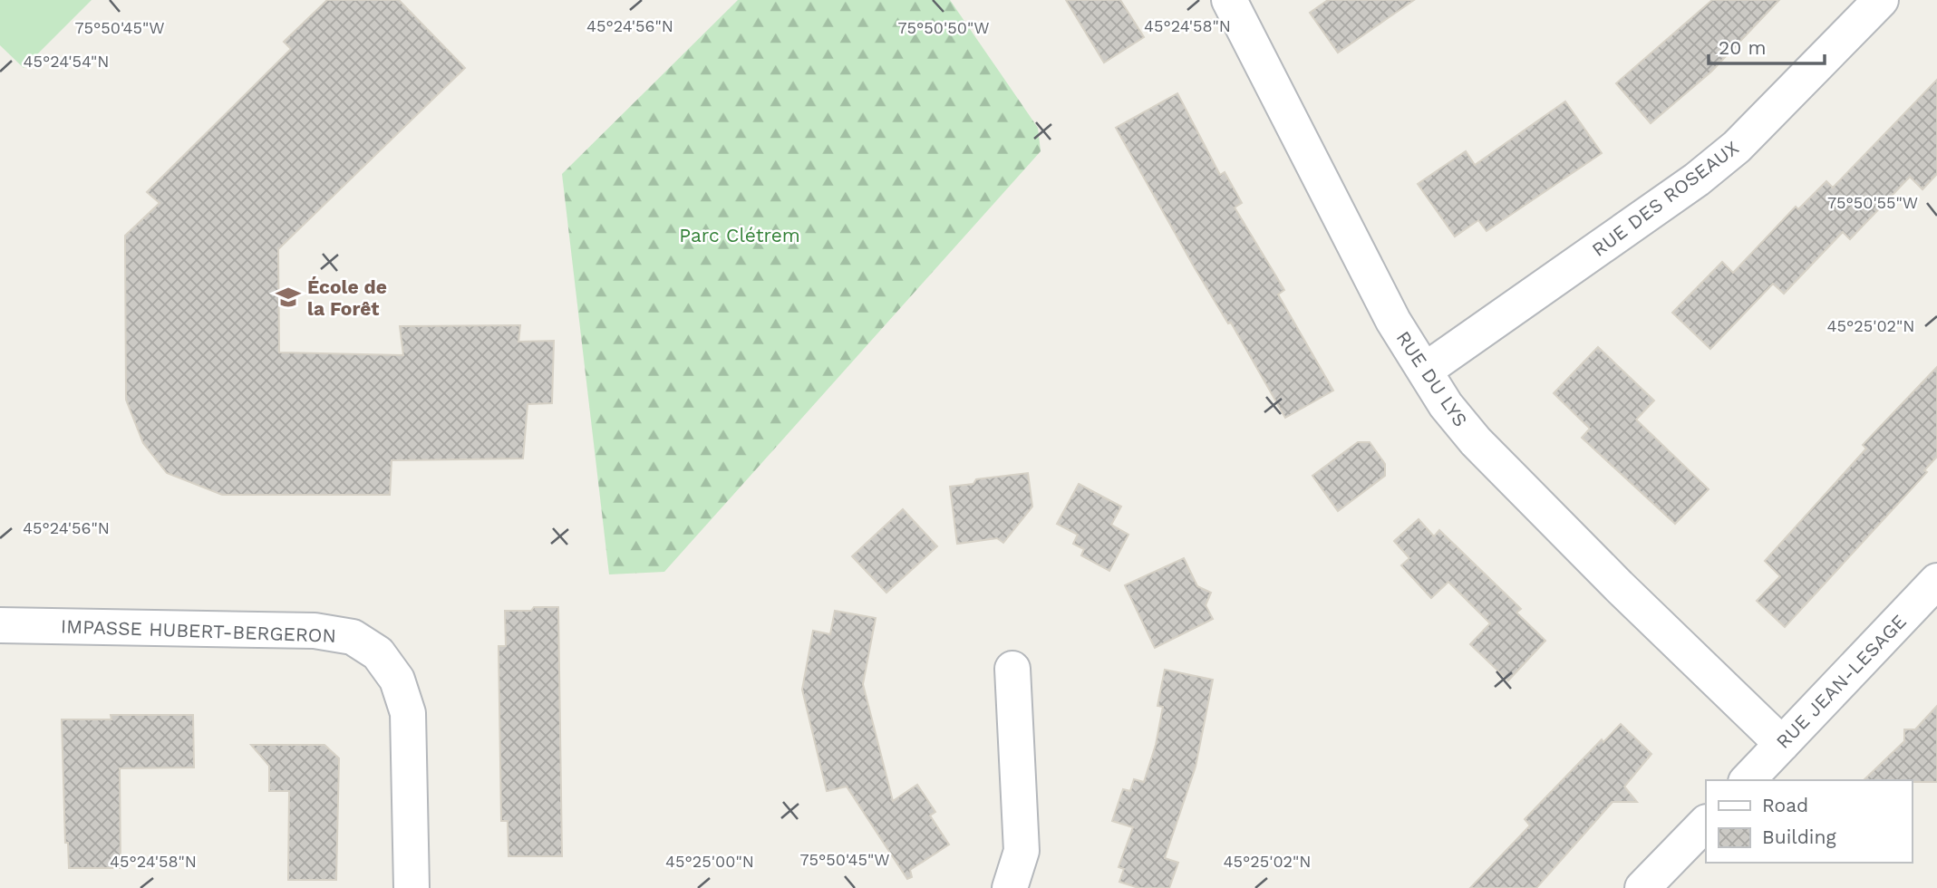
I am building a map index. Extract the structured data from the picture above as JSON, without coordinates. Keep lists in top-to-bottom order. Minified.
{"streets":{"street":["RUE DES ROSEAUX","RUE DU LYS","IMPASSE HUBERT-BERGERON","RUE JEAN-LESAGE"]},"crossings":[["RUE DES ROSEAUX","RUE DU LYS"],["RUE DU LYS","RUE JEAN-LESAGE"]],"parks":["Parc Clétrem"],"places":{"school or university":["École de la Forêt"]},"legend":["Road","Building"],"scale_bar":"20 m","coordinates":["45°24'56\"N","45°24'58\"N","75°50'45\"W","75°50'50\"W","45°24'54\"N","75°50'55\"W","45°25'02\"N","45°25'00\"N"]}
